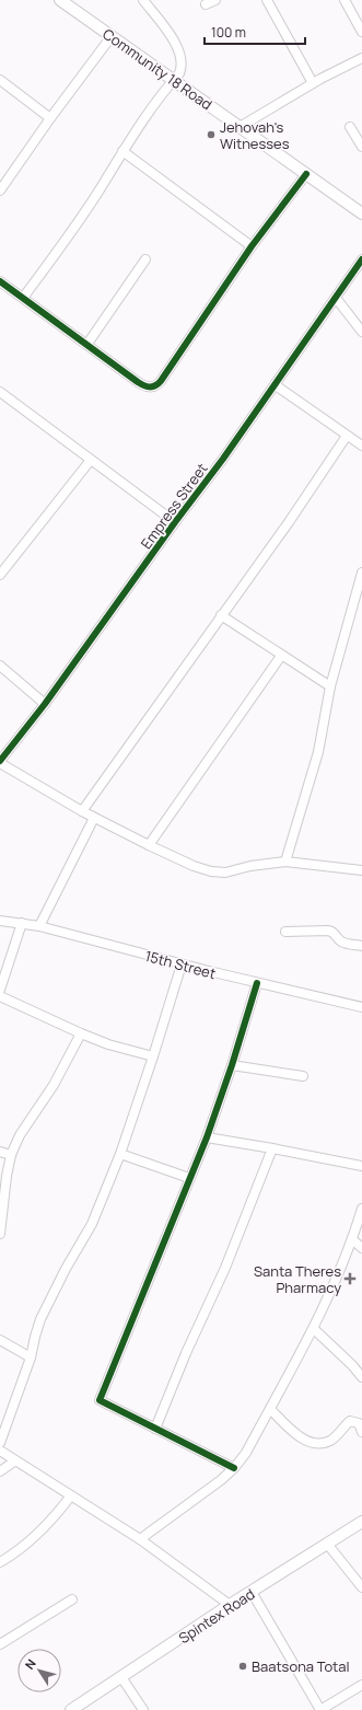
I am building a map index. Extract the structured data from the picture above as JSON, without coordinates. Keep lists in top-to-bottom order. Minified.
{"streets":{"main road":["Community 18 Road","Spintex Road"],"street":["Empress Street","15th Street"]},"places":{"other":["Jehovah's Witnesses","Baatsona Total"],"health":["Santa Theres Pharmacy"]},"scale_bar":"100 m","north":"top left"}
